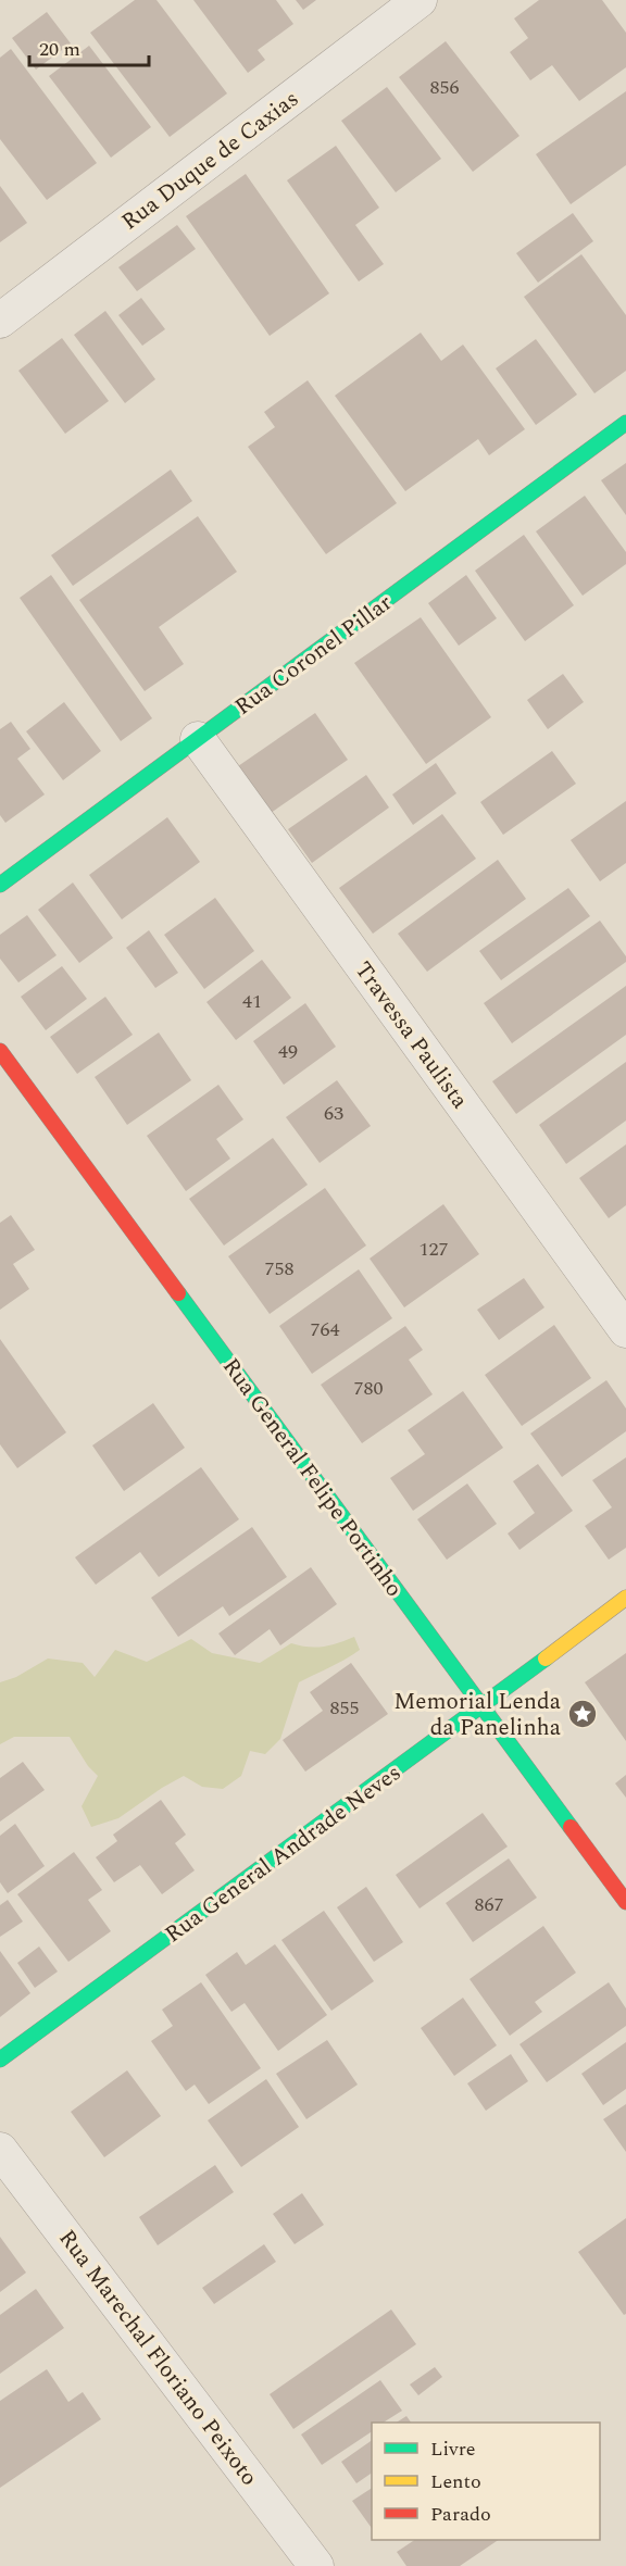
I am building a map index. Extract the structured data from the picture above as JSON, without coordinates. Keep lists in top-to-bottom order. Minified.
{"streets":{"street":["Rua Duque de Caxias","Rua Coronel Pillar","Travessa Paulista","Rua General Felipe Portinho","Rua General Andrade Neves","Rua Marechal Floriano Peixoto"]},"crossings":[["Rua Coronel Pillar","Travessa Paulista"],["Rua General Felipe Portinho","Rua General Andrade Neves"]],"places":{"place":["Memorial Lenda da Panelinha"]},"house_numbers":["856","41","49","63","127","758","764","780","855","867"],"legend":["Livre","Lento","Parado"],"scale_bar":"20 m"}
